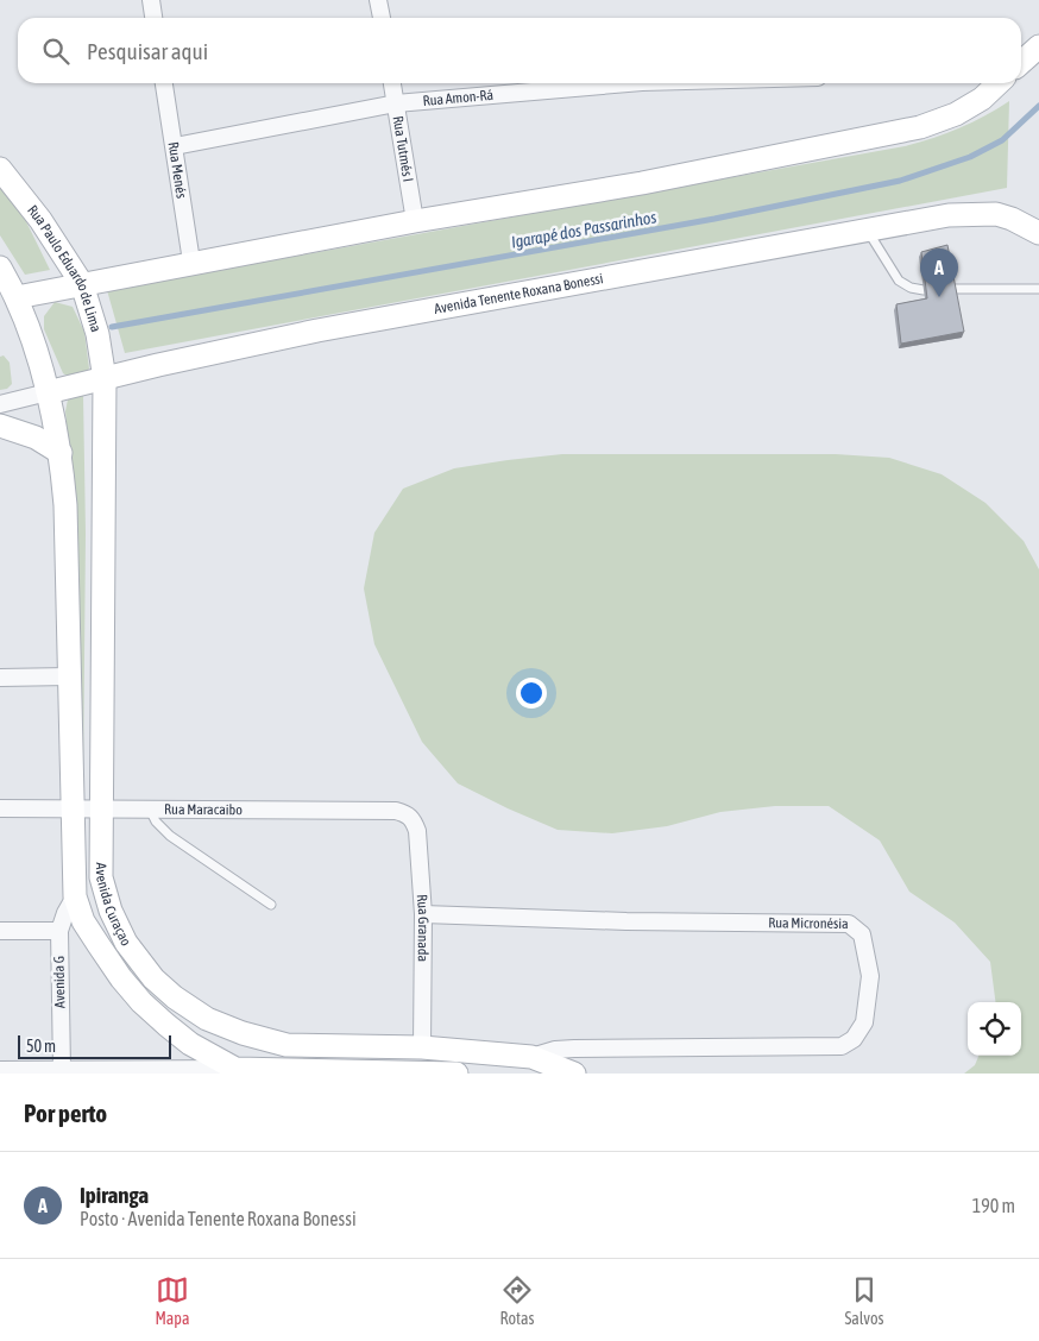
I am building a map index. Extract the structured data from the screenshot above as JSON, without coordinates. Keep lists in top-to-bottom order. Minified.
{"streets":{"street":["Rua Amon-Rá","Rua Tutmés I","Rua Menés","Rua Paulo Eduardo de Lima","Avenida Tenente Roxana Bonessi","Rua Maracaibo","Avenida Curaçao","Rua Micronésia","Rua Granada","Avenida G"]},"crossings":[["Rua Amon-Rá","Rua Tutmés I"],["Rua Amon-Rá","Rua Menés"],["Rua Paulo Eduardo de Lima","Avenida Tenente Roxana Bonessi"],["Rua Paulo Eduardo de Lima","Avenida Curaçao"],["Avenida Tenente Roxana Bonessi","Avenida Curaçao"],["Rua Maracaibo","Avenida Curaçao"],["Rua Maracaibo","Rua Granada"],["Avenida Curaçao","Rua Micronésia"],["Avenida Curaçao","Rua Granada"],["Avenida Curaçao","Avenida G"],["Rua Micronésia","Rua Granada"]],"water":["Igarapé dos Passarinhos"],"scale_bar":"50 m","page":{"search":"Pesquisar aqui","pins":"A","scale":"50 m","heading":"Por perto","list":[{"mark":"A","name":"Ipiranga","note":"Posto · Avenida Tenente Roxana Bonessi","value":"190 m"}],"nav":["Mapa","Rotas","Salvos"]}}
